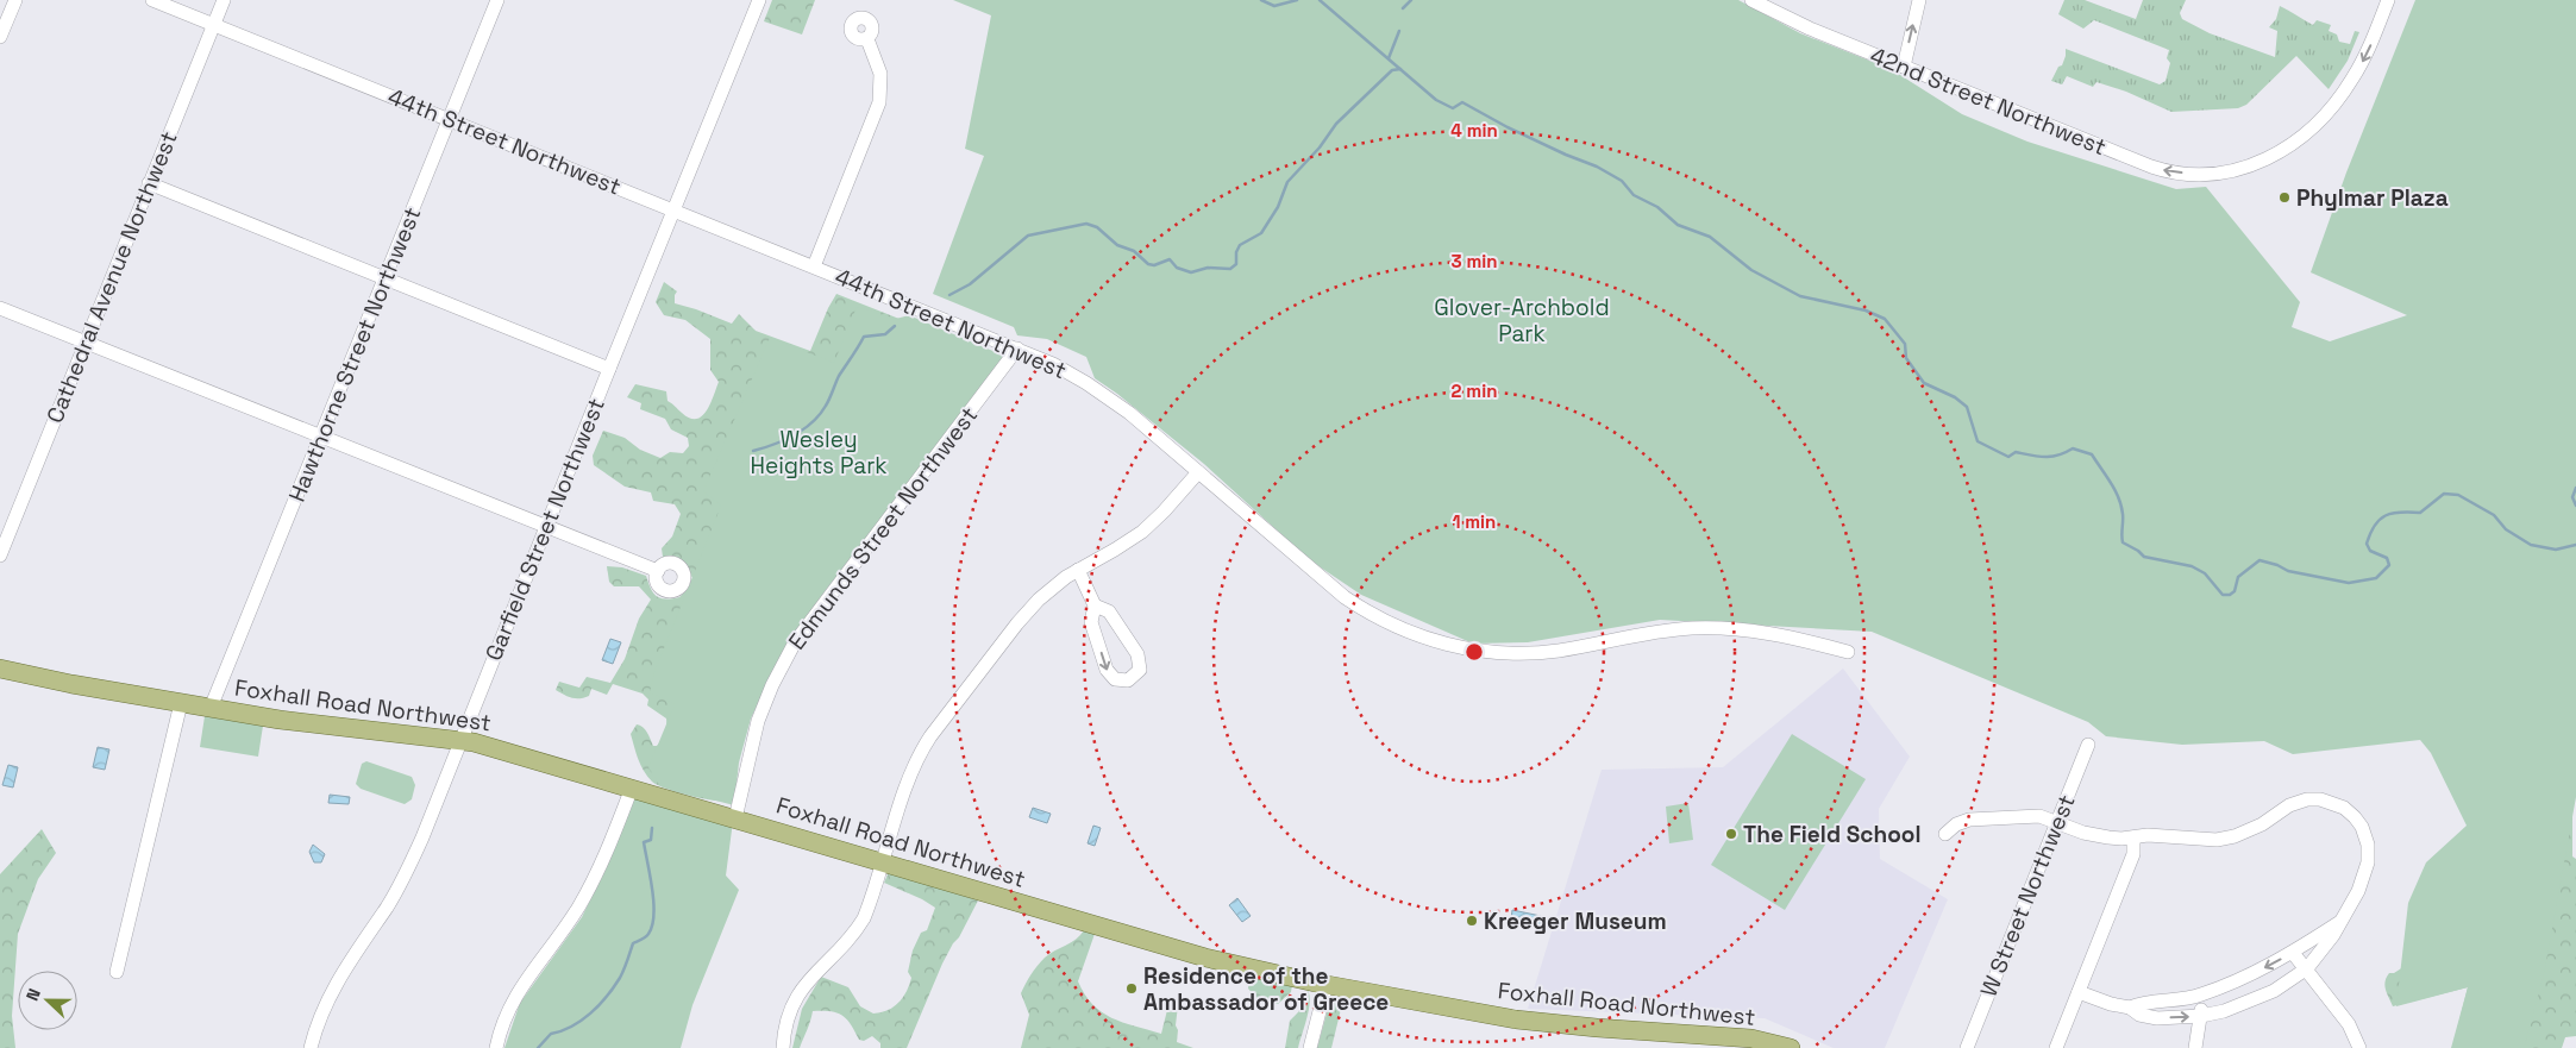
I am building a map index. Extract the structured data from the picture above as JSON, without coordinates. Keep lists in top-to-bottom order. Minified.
{"streets":{"main road":["Foxhall Road Northwest"],"street":["42nd Street Northwest","44th Street Northwest","Cathedral Avenue Northwest","Hawthorne Street Northwest","Edmunds Street Northwest","Garfield Street Northwest","W Street Northwest"]},"crossings":[["44th Street Northwest","Cathedral Avenue Northwest"],["44th Street Northwest","Hawthorne Street Northwest"],["44th Street Northwest","Edmunds Street Northwest"],["44th Street Northwest","Garfield Street Northwest"],["Hawthorne Street Northwest","Foxhall Road Northwest"],["Edmunds Street Northwest","Foxhall Road Northwest"],["Garfield Street Northwest","Foxhall Road Northwest"]],"one_way":["42nd Street Northwest"],"parks":["Glover-Archbold Park","Wesley Heights Park"],"places":["Phylmar Plaza","The Field School","Kreeger Museum","Residence of the Ambassador of Greece"],"north":"left","rings":["4 min","3 min","2 min","1 min"]}
